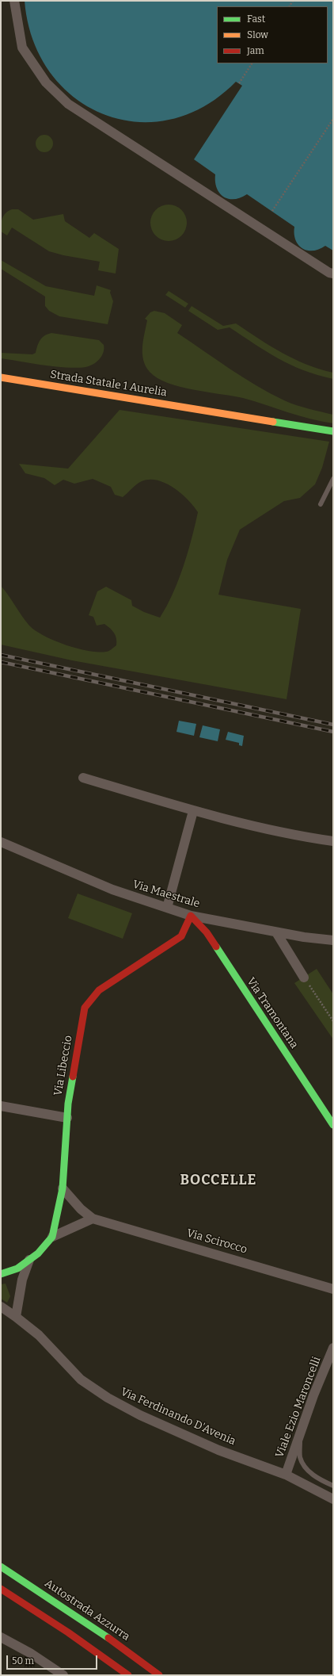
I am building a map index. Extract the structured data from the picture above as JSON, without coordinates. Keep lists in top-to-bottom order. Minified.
{"streets":{"main road":["Strada Statale 1 Aurelia","Via Tramontana","Via Libeccio","Autostrada Azzurra"],"street":["Via Maestrale","Via Scirocco","Viale Ezio Maroncelli","Via Ferdinando D'Avenia"]},"crossings":[["Via Maestrale","Via Tramontana"],["Via Maestrale","Via Libeccio"],["Via Tramontana","Via Libeccio"],["Via Libeccio","Via Scirocco"],["Viale Ezio Maroncelli","Via Ferdinando D'Avenia"]],"districts":["BOCCELLE"],"legend":["Fast","Slow","Jam"],"scale_bar":"50 m"}
